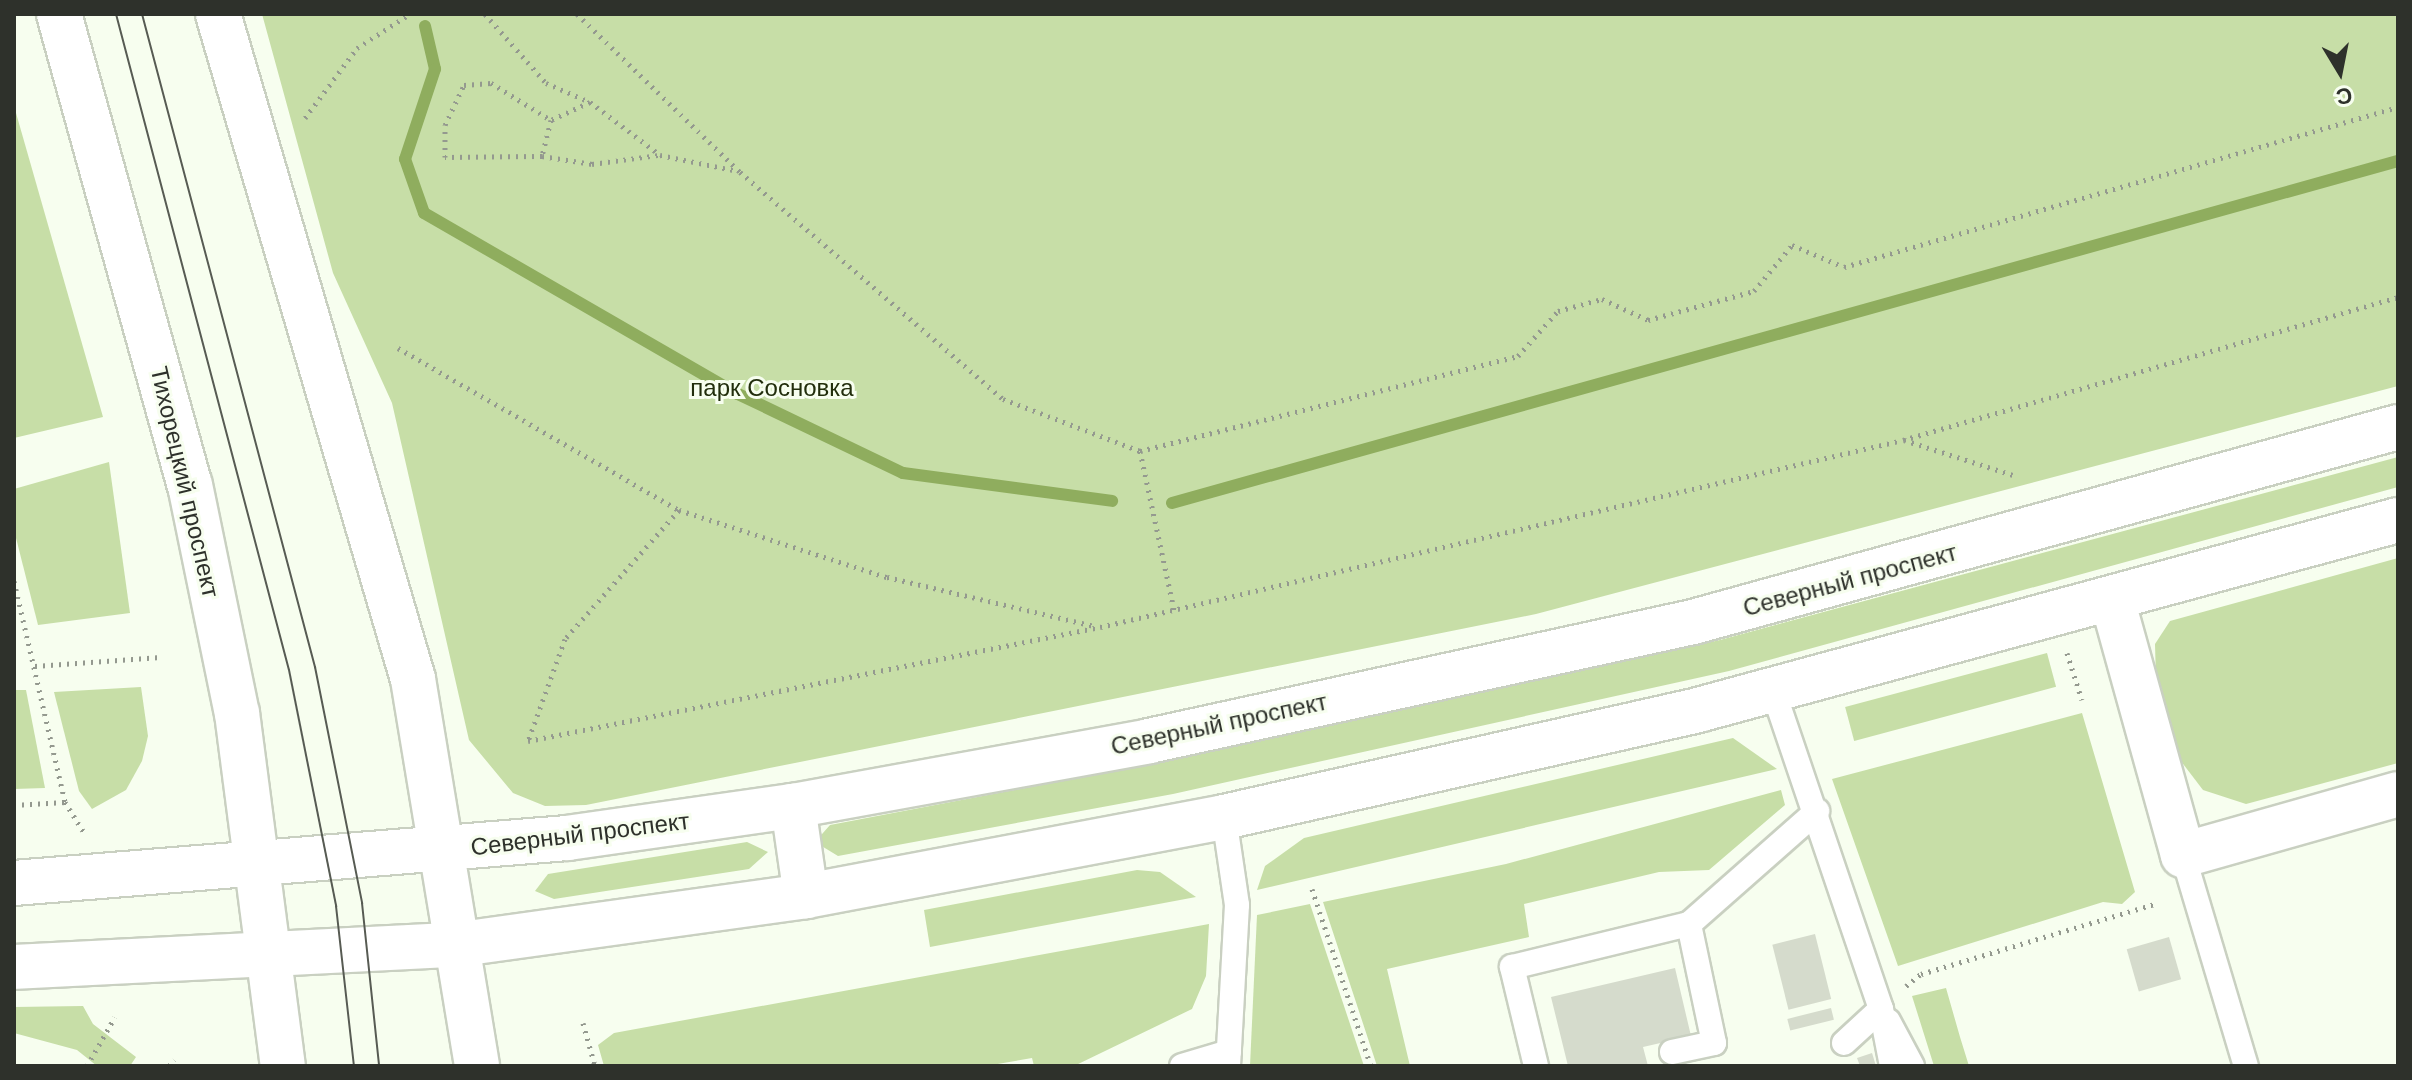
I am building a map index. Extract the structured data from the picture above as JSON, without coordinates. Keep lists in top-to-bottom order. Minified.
{"streets":{"main road":["Тихорецкий проспект","Северный проспект"]},"crossings":[["Тихорецкий проспект","Северный проспект"]],"parks":["парк Сосновка"],"north":"bottom"}
